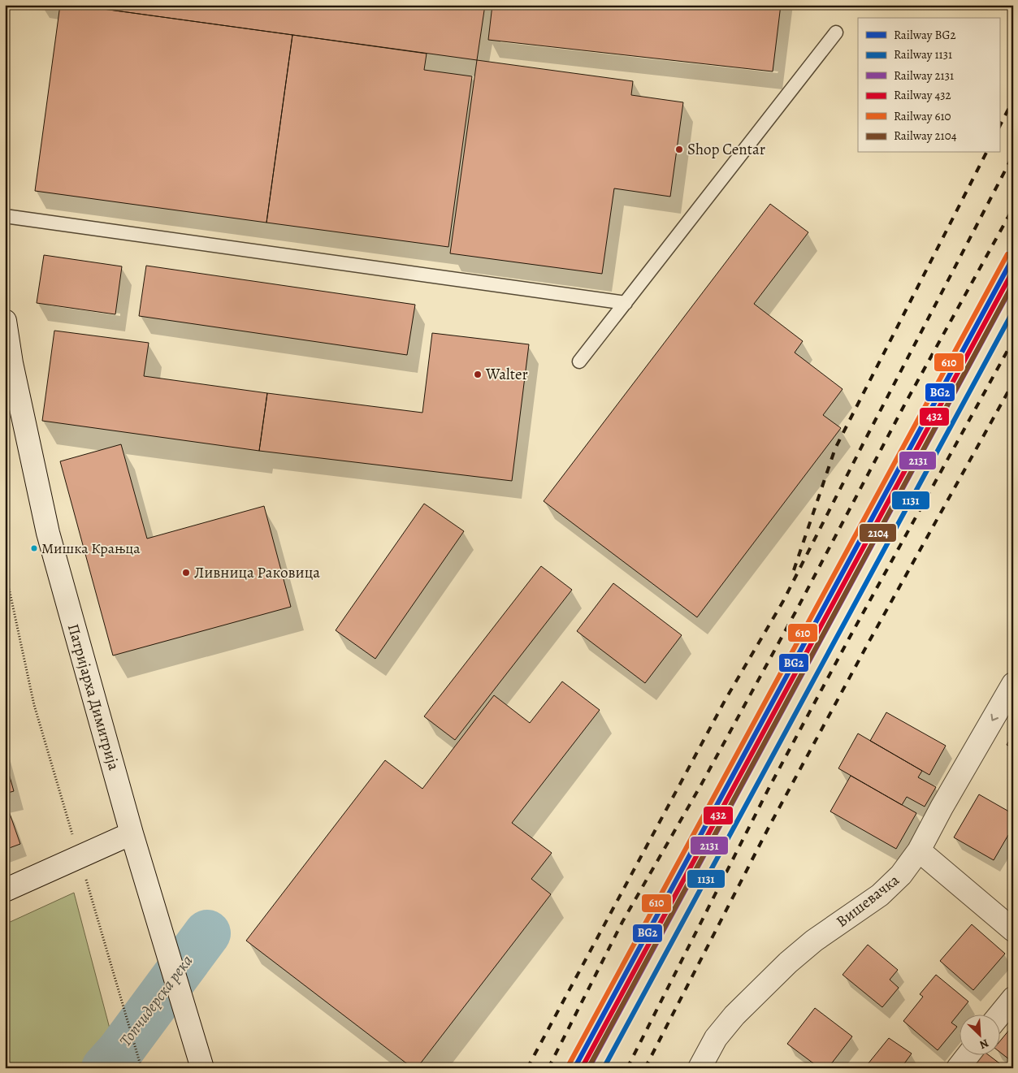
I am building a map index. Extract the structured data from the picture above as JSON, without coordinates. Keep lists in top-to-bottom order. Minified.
{"streets":{"main road":["Патријарха Димитрија","Вишевачка"]},"one_way":["Вишевачка"],"water":["Топчидерска река"],"places":["Shop Centar","Walter","Мишка Крањца","Ливница Раковица"],"lines":["rail line 610","rail line BG2","rail line 432","rail line 2104","rail line 2131","rail line 1131"],"legend":["Railway BG2","Railway 1131","Railway 2131","Railway 432","Railway 610","Railway 2104"],"north":"bottom right"}
